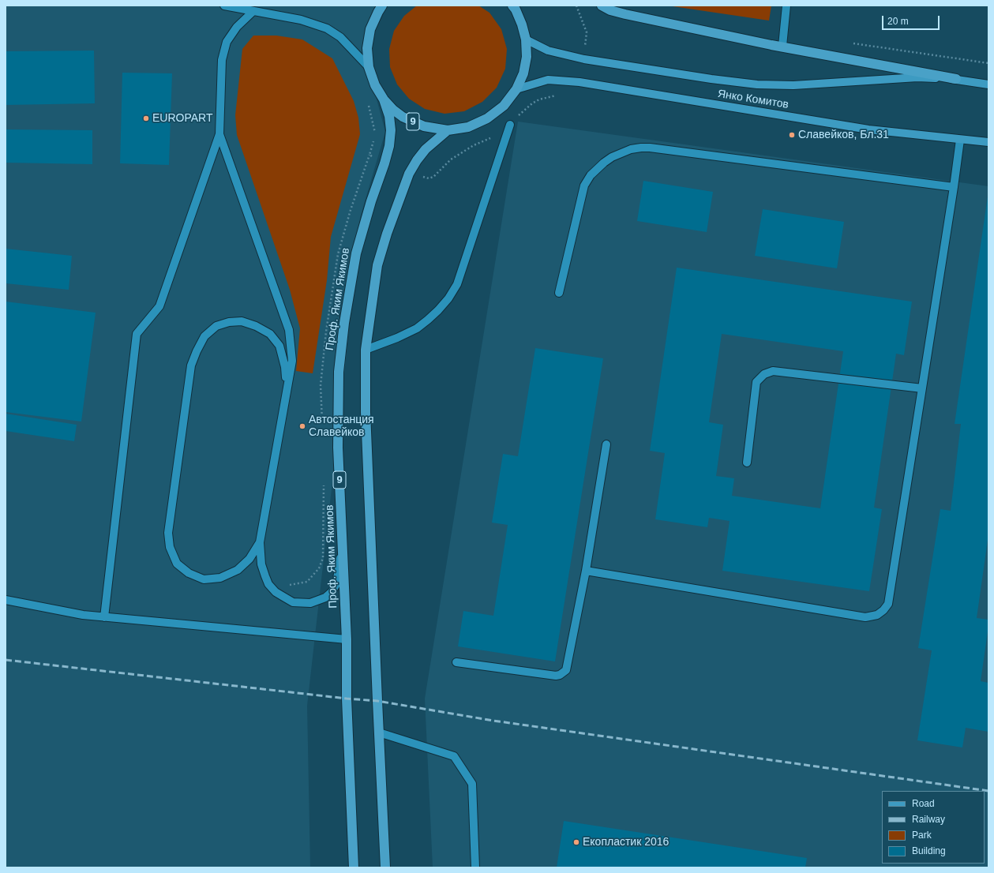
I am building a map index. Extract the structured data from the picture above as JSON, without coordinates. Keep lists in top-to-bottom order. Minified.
{"streets":{"highway":["9","Проф. Яким Якимов"],"main road":["Янко Комитов"]},"crossings":[["Янко Комитов","9"],["9","Проф. Яким Якимов"]],"places":["EUROPART","Славейков, Бл.31","Автостанция Славейков","Екопластик 2016"],"legend":["Road","Railway","Park","Building"],"scale_bar":"20 m"}
